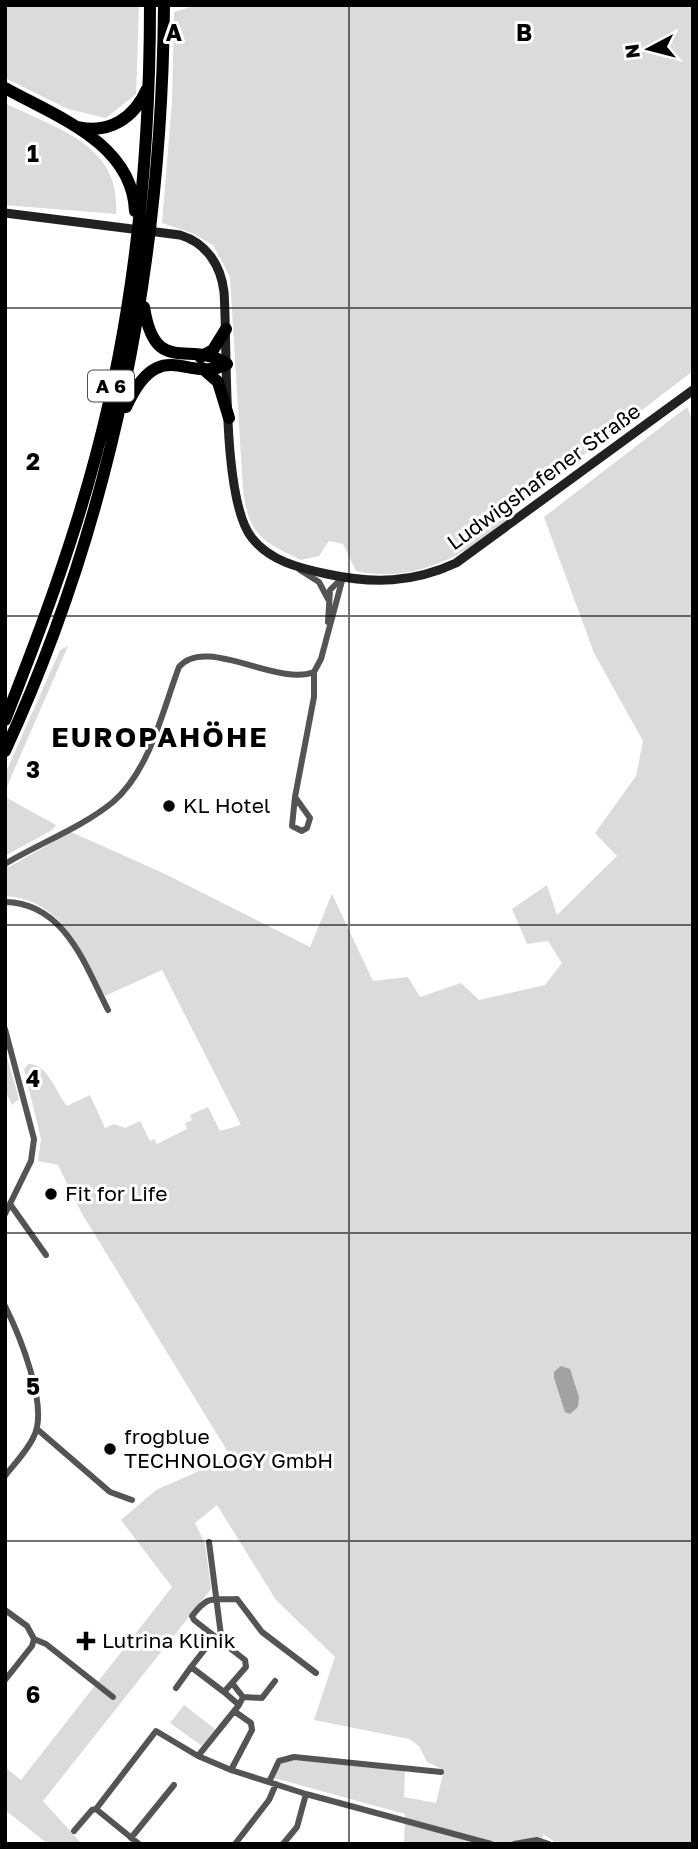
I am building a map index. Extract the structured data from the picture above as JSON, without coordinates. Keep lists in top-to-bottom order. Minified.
{"streets":{"highway":["A 6"],"street":["Ludwigshafener Straße"]},"districts":["EUROPAHÖHE"],"places":{"other":["KL Hotel","Fit for Life","frogblue TECHNOLOGY GmbH"],"health":["Lutrina Klinik"]},"north":"left","grid":{"columns":["A","B"],"rows":["1","2","3","4","5","6"]}}
